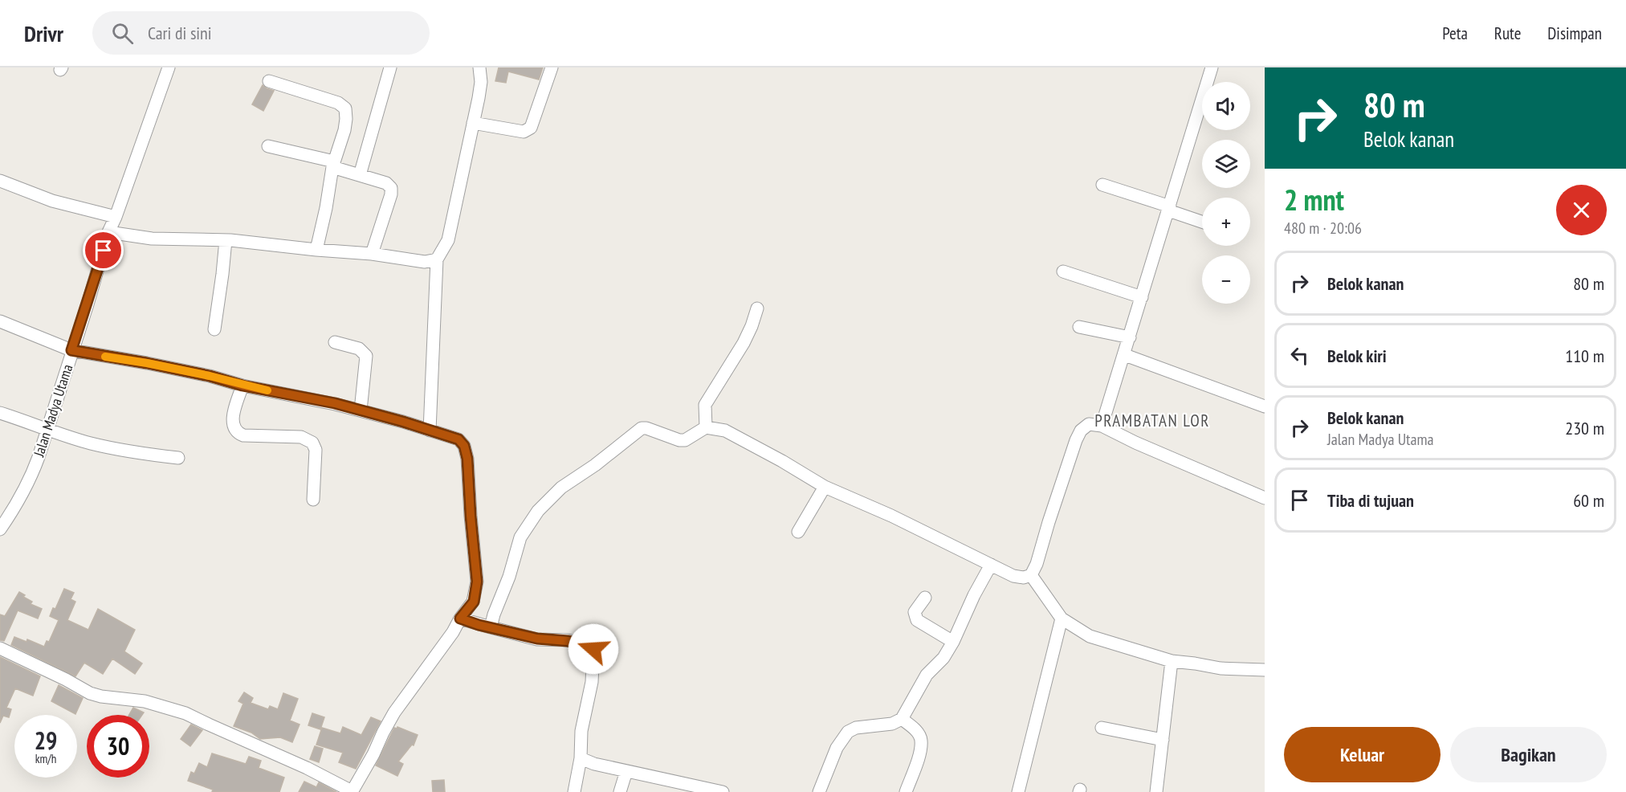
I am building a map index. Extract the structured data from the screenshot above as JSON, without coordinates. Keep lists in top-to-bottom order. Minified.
{"streets":{"street":["Jalan Madya Utama"]},"districts":["PRAMBATAN LOR"],"page":{"header":"Drivr","search":"Cari di sini","nav":["Peta","Rute","Disimpan"],"turn":["80 m","Belok kanan"],"map_buttons":["+","−"],"heading":["2 mnt","480 m · 20:06"],"list":[{"name":"Belok kanan","value":"80 m"},{"name":"Belok kiri","value":"110 m"},{"name":"Belok kanan","note":"Jalan Madya Utama","value":"230 m"},{"name":"Tiba di tujuan","value":"60 m"}],"speed":"29 km/h","limit":"30","buttons":["Keluar","Bagikan"]}}
